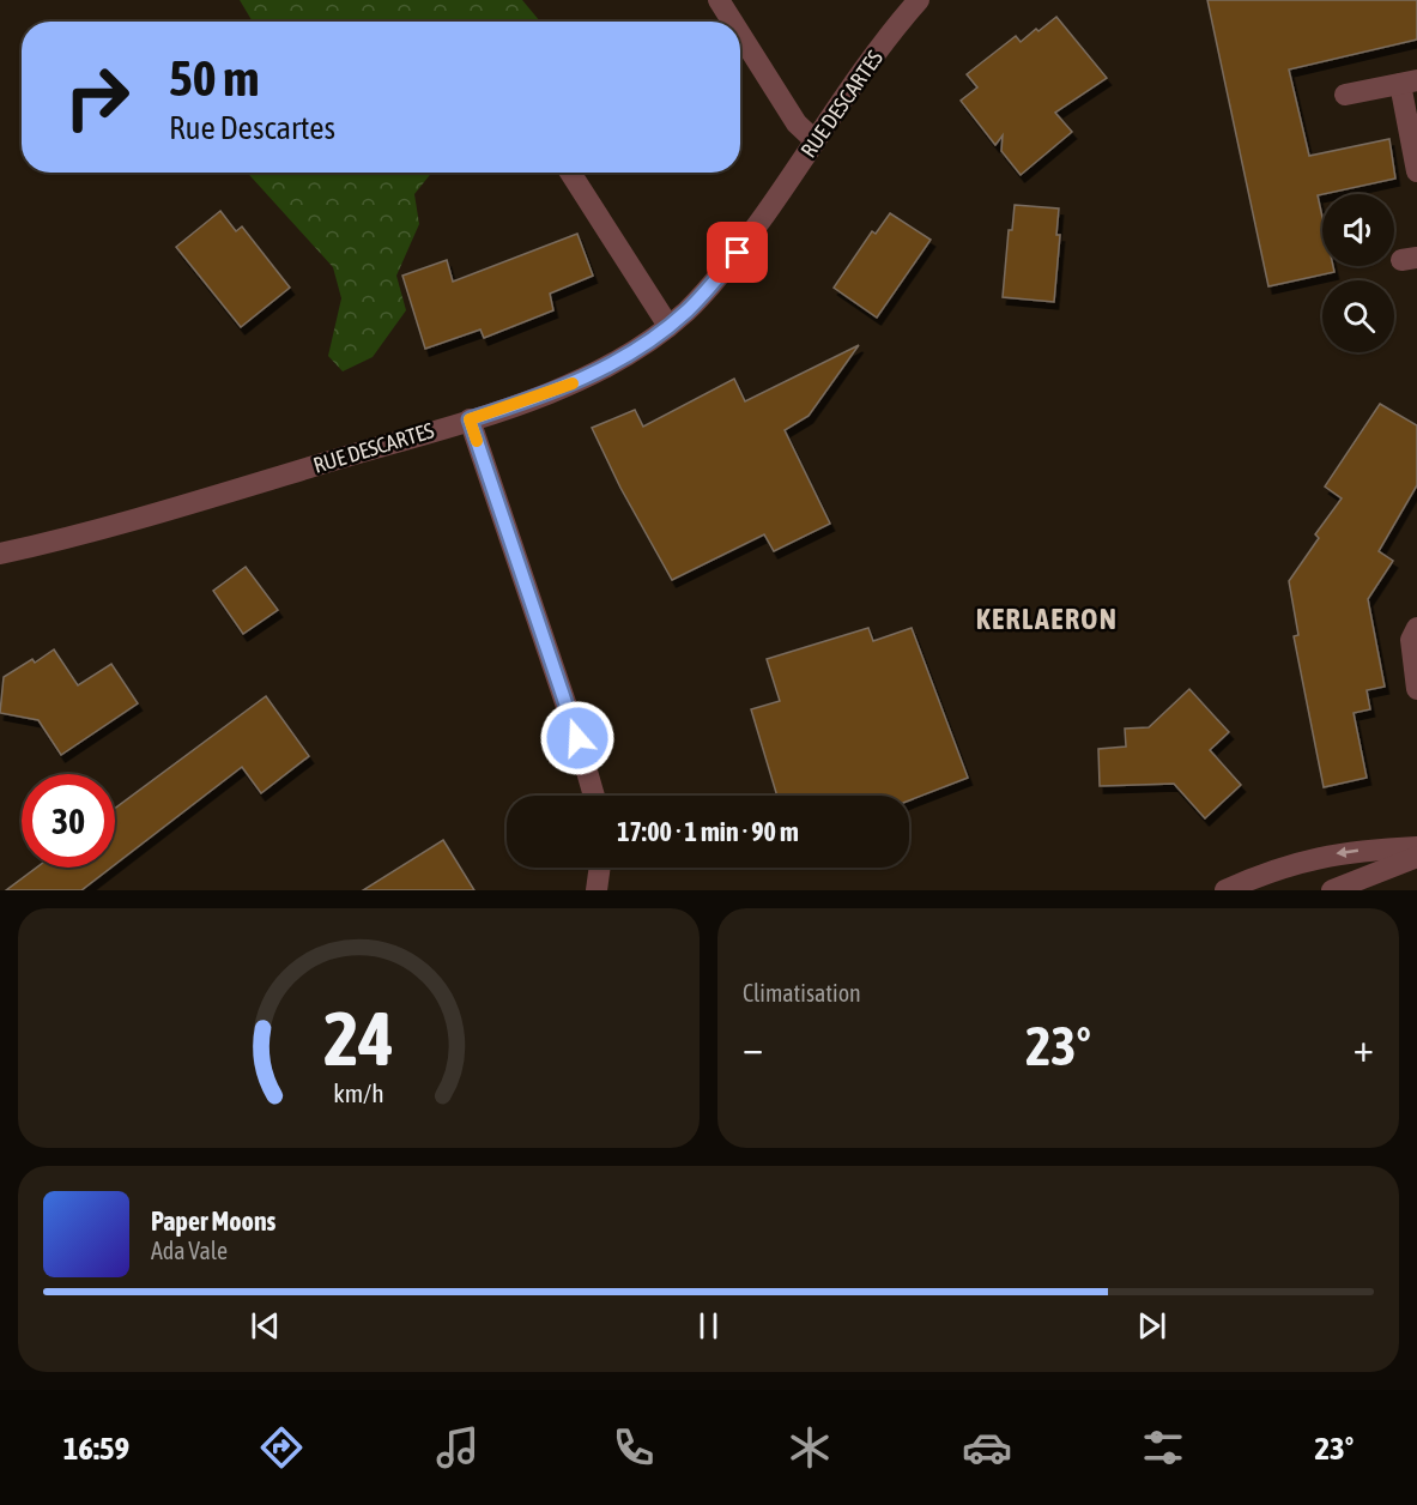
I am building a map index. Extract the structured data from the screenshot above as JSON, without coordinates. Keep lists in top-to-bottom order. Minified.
{"streets":{"street":["RUE DESCARTES"]},"districts":["KERLAERON"],"page":{"turn":["50 m","Rue Descartes"],"limit":"30","trip":"17:00 · 1 min · 90 m","tile":"Climatisation","heat":["−","23°","+"],"song":["Paper Moons","Ada Vale"],"tabs":["16:59","23°"],"gauge":["24","km/h"]}}
